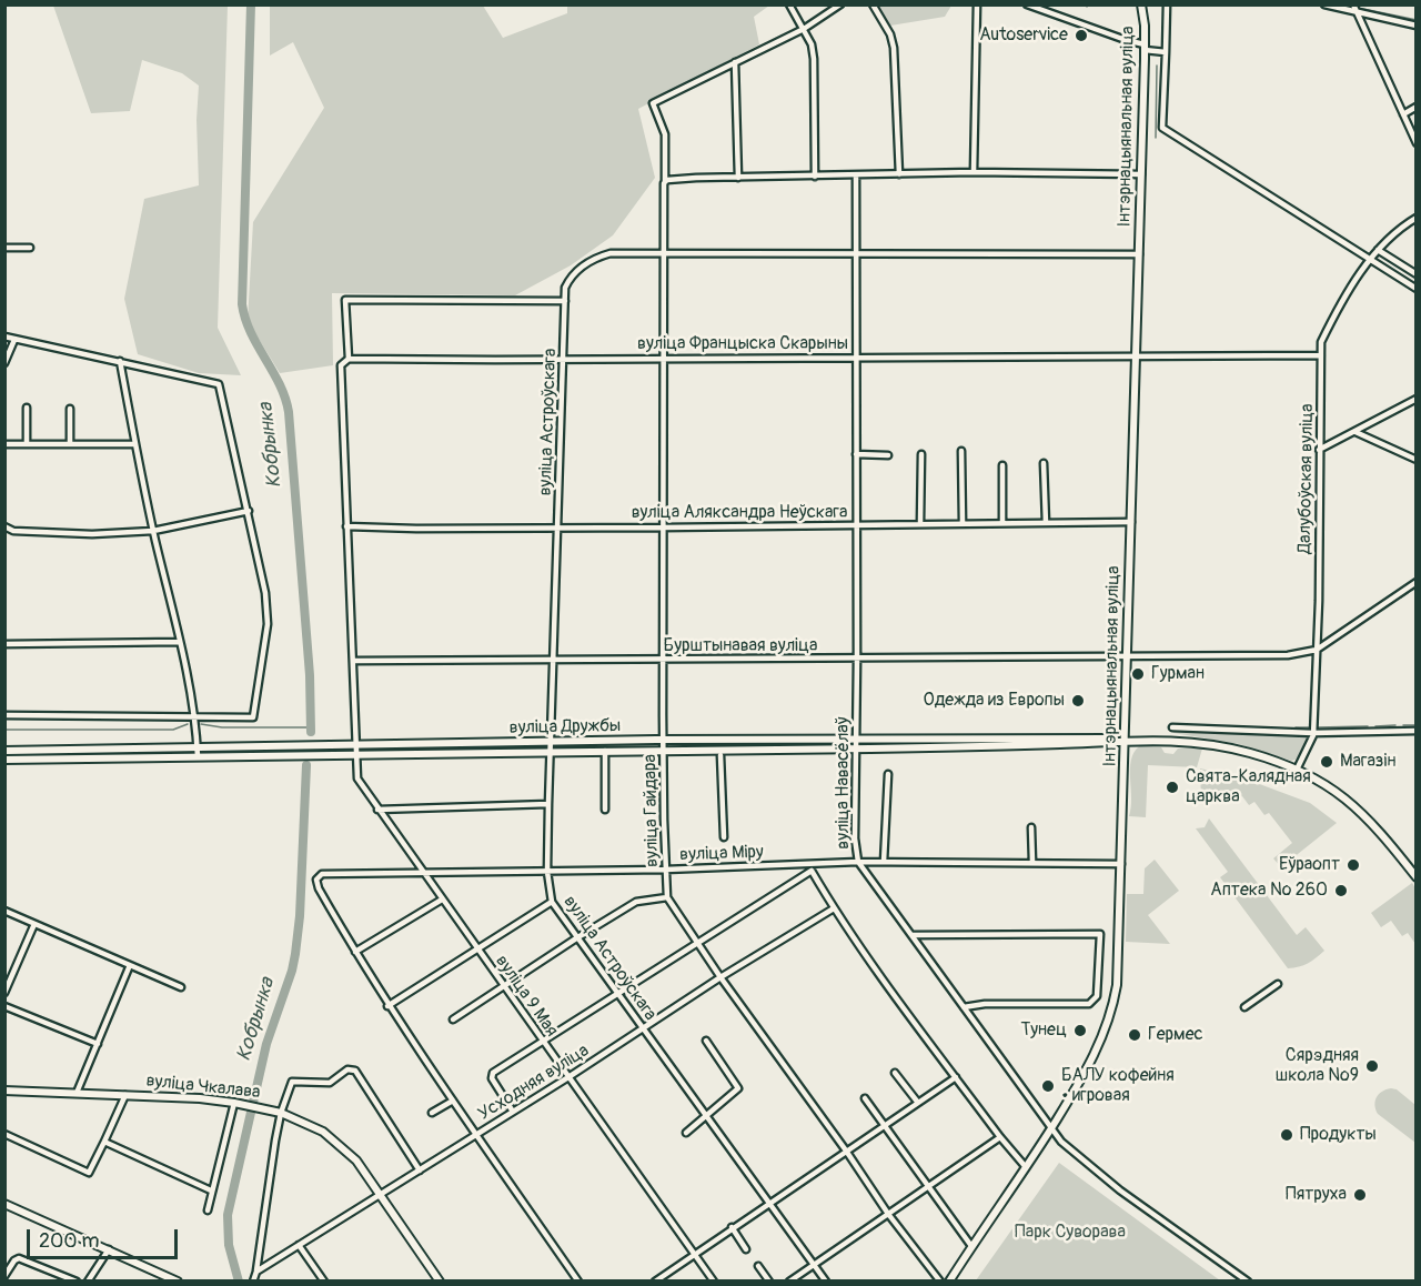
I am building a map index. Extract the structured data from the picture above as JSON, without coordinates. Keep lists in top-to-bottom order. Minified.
{"streets":{"main road":["Інтэрнацыянальная вуліца","вуліца Дружбы","вуліца Чкалава"],"street":["вуліца Францыска Скарыны","вуліца Астроўскага","Далубоўская вуліца","вуліца Аляксандра Неўскага","Бурштынавая вуліца","вуліца Навасёлаў","вуліца Гайдара","вуліца Міру","вуліца 9 Мая","Усходняя вуліца"]},"crossings":[["Інтэрнацыянальная вуліца","вуліца Францыска Скарыны"],["Інтэрнацыянальная вуліца","вуліца Аляксандра Неўскага"],["Інтэрнацыянальная вуліца","Бурштынавая вуліца"],["Інтэрнацыянальная вуліца","вуліца Дружбы"],["Інтэрнацыянальная вуліца","вуліца Навасёлаў"],["Інтэрнацыянальная вуліца","вуліца Міру"],["вуліца Францыска Скарыны","вуліца Астроўскага"],["вуліца Францыска Скарыны","Далубоўская вуліца"],["вуліца Францыска Скарыны","вуліца Навасёлаў"],["вуліца Францыска Скарыны","вуліца Гайдара"],["вуліца Астроўскага","вуліца Аляксандра Неўскага"],["вуліца Астроўскага","Бурштынавая вуліца"],["вуліца Астроўскага","вуліца Дружбы"],["вуліца Астроўскага","вуліца Гайдара"],["вуліца Астроўскага","вуліца Міру"],["вуліца Астроўскага","Усходняя вуліца"],["Далубоўская вуліца","Бурштынавая вуліца"],["Далубоўская вуліца","вуліца Дружбы"],["вуліца Аляксандра Неўскага","вуліца Навасёлаў"],["вуліца Аляксандра Неўскага","вуліца Гайдара"],["Бурштынавая вуліца","вуліца Навасёлаў"],["Бурштынавая вуліца","вуліца Гайдара"],["вуліца Дружбы","вуліца Навасёлаў"],["вуліца Дружбы","вуліца Гайдара"],["вуліца Дружбы","вуліца 9 Мая"],["вуліца Навасёлаў","вуліца Міру"],["вуліца Гайдара","вуліца Міру"],["вуліца Гайдара","Усходняя вуліца"],["вуліца Міру","вуліца 9 Мая"],["вуліца 9 Мая","Усходняя вуліца"],["Усходняя вуліца","вуліца Чкалава"]],"water":["Кобрынка"],"parks":["Парк Суворава"],"places":["Autoservice","Гурман","Одежда из Европы","Магазін","Свята-Калядная царква","Еўраопт","Аптека № 260","Тунец","Гермес","Сярэдняя школа №9","БАЛУ кофейня • игровая","Продукты","Пятруха"],"scale_bar":"200 m"}
